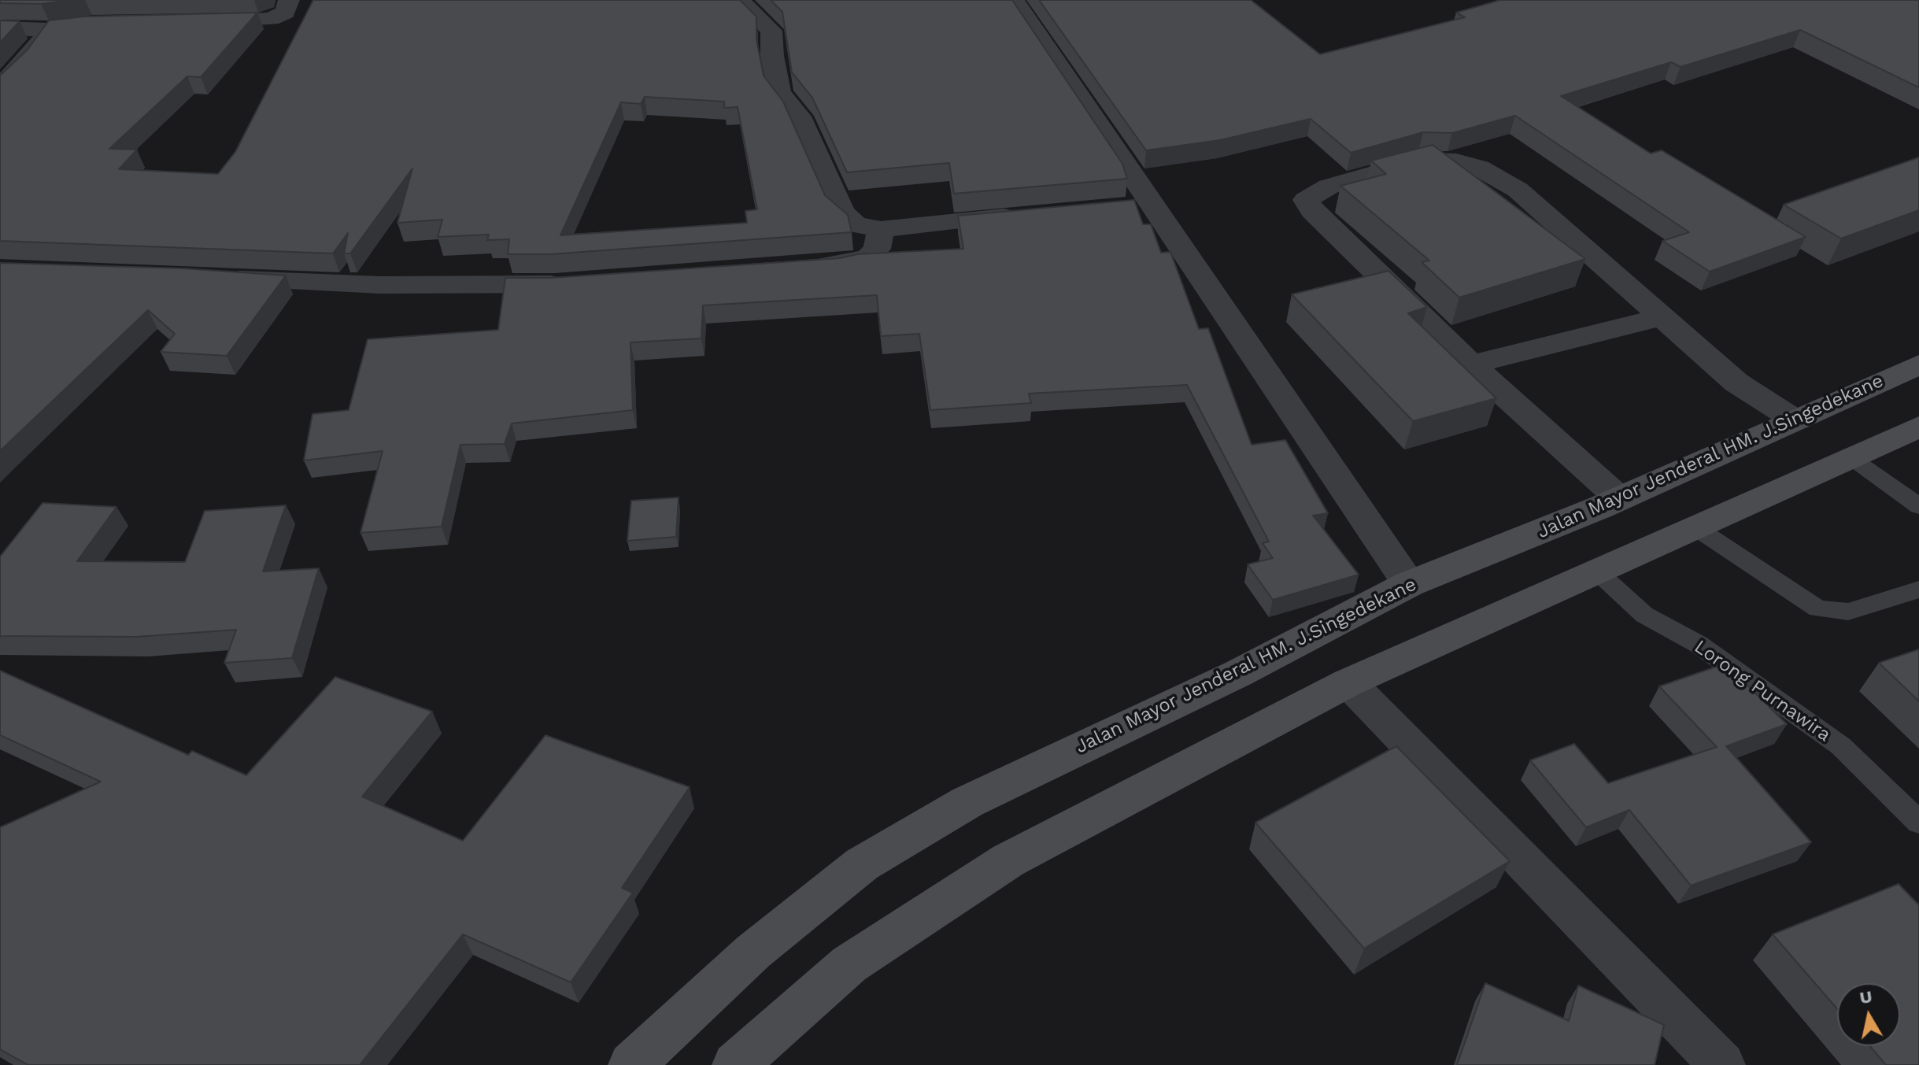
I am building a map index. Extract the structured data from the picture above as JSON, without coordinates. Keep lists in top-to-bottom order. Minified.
{"streets":{"main road":["Jalan Mayor Jenderal HM. J.Singedekane"],"lane":["Lorong Purnawira"]},"north":"top"}
